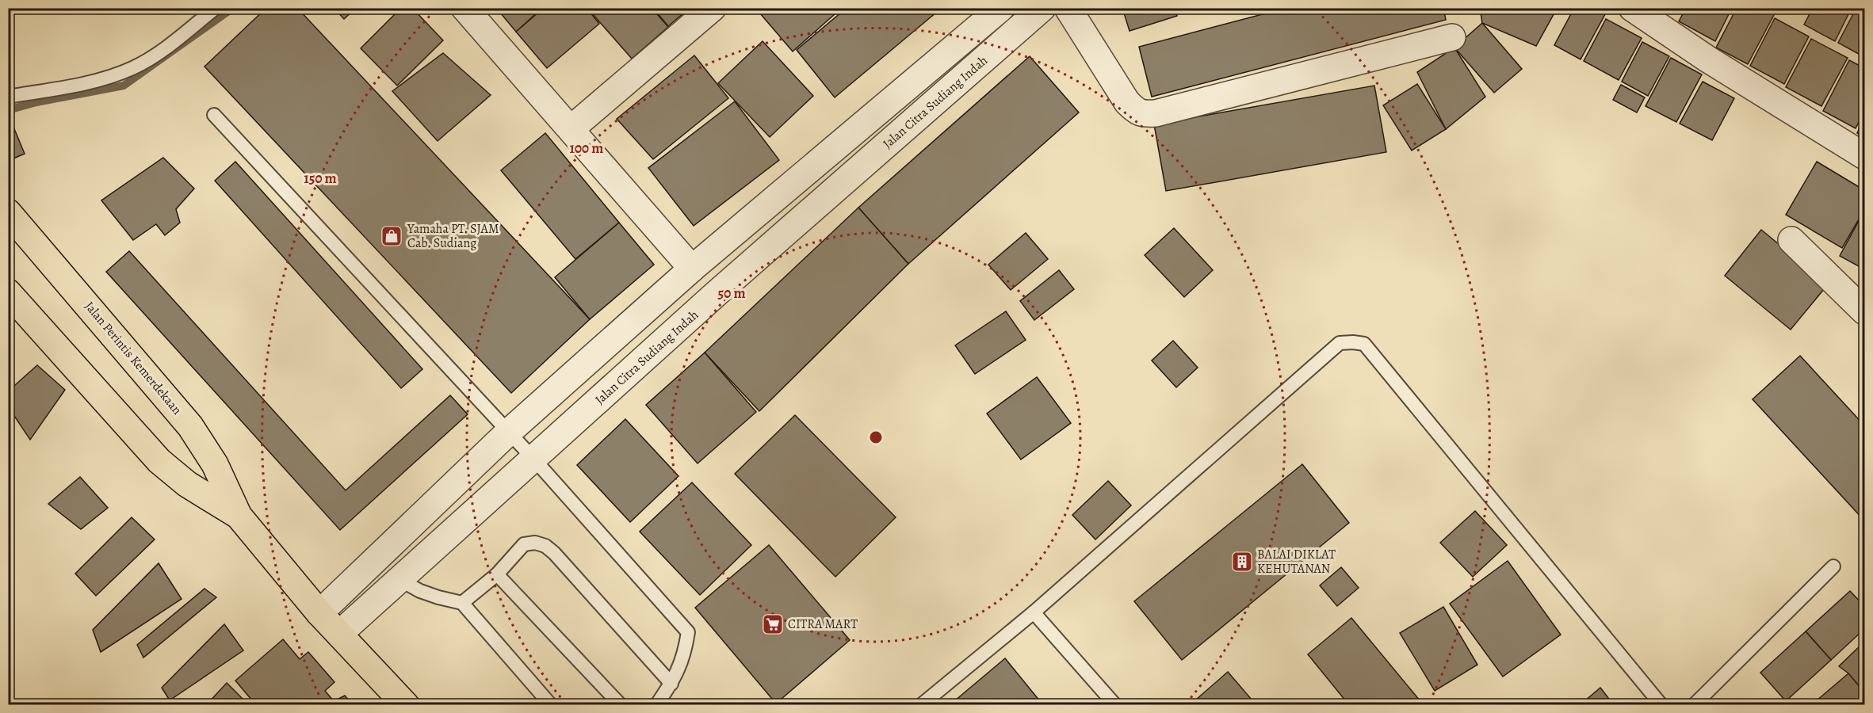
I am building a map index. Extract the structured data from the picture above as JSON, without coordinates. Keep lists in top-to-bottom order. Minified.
{"streets":{"highway":["Jalan Perintis Kemerdekaan"],"street":["Jalan Citra Sudiang Indah"]},"crossings":[["Jalan Citra Sudiang Indah","Jalan Perintis Kemerdekaan"]],"places":{"shop":["Yamaha PT. SJAM Cab. Sudiang"],"building":["BALAI DIKLAT KEHUTANAN"],"supermarket":["CITRA MART"]},"rings":["100 m","150 m","50 m"]}
